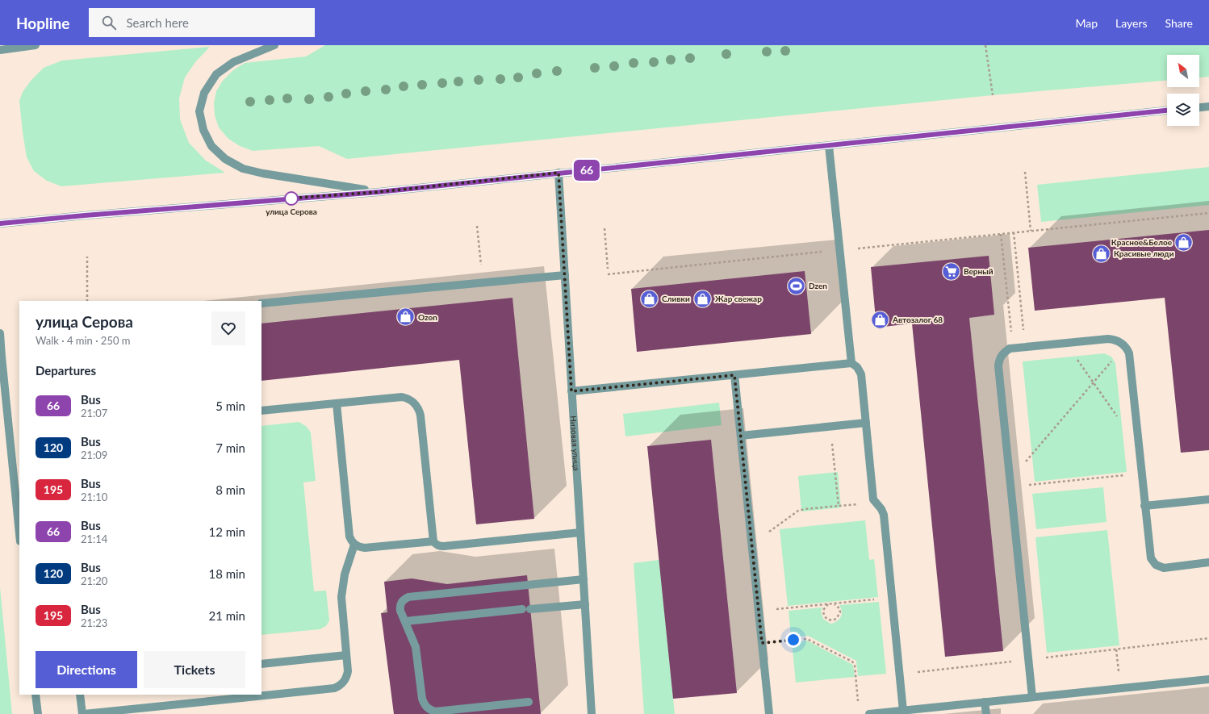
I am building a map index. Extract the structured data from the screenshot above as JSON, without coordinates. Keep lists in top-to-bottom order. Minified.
{"streets":{"street":["Низовая улица"]},"places":{"other":["улица Серова"],"shop":["Красное&Белое","Красивые люди","Сливки","Жар свежар","Ozon","Автозалог 68"],"supermarket":["Верный"],"sports":["Dzen"]},"lines":["bus line 66"],"north":"top left","page":{"header":"Hopline","search":"Search here","nav":["Map","Layers","Share"],"on_map":"66","heading":[["улица Серова","Walk · 4 min · 250 m"],"Departures"],"list":[{"mark":"66","name":"Bus","note":"21:07","value":"5 min"},{"mark":"120","name":"Bus","note":"21:09","value":"7 min"},{"mark":"195","name":"Bus","note":"21:10","value":"8 min"},{"mark":"66","name":"Bus","note":"21:14","value":"12 min"},{"mark":"120","name":"Bus","note":"21:20","value":"18 min"},{"mark":"195","name":"Bus","note":"21:23","value":"21 min"}],"buttons":["Directions","Tickets"]}}
